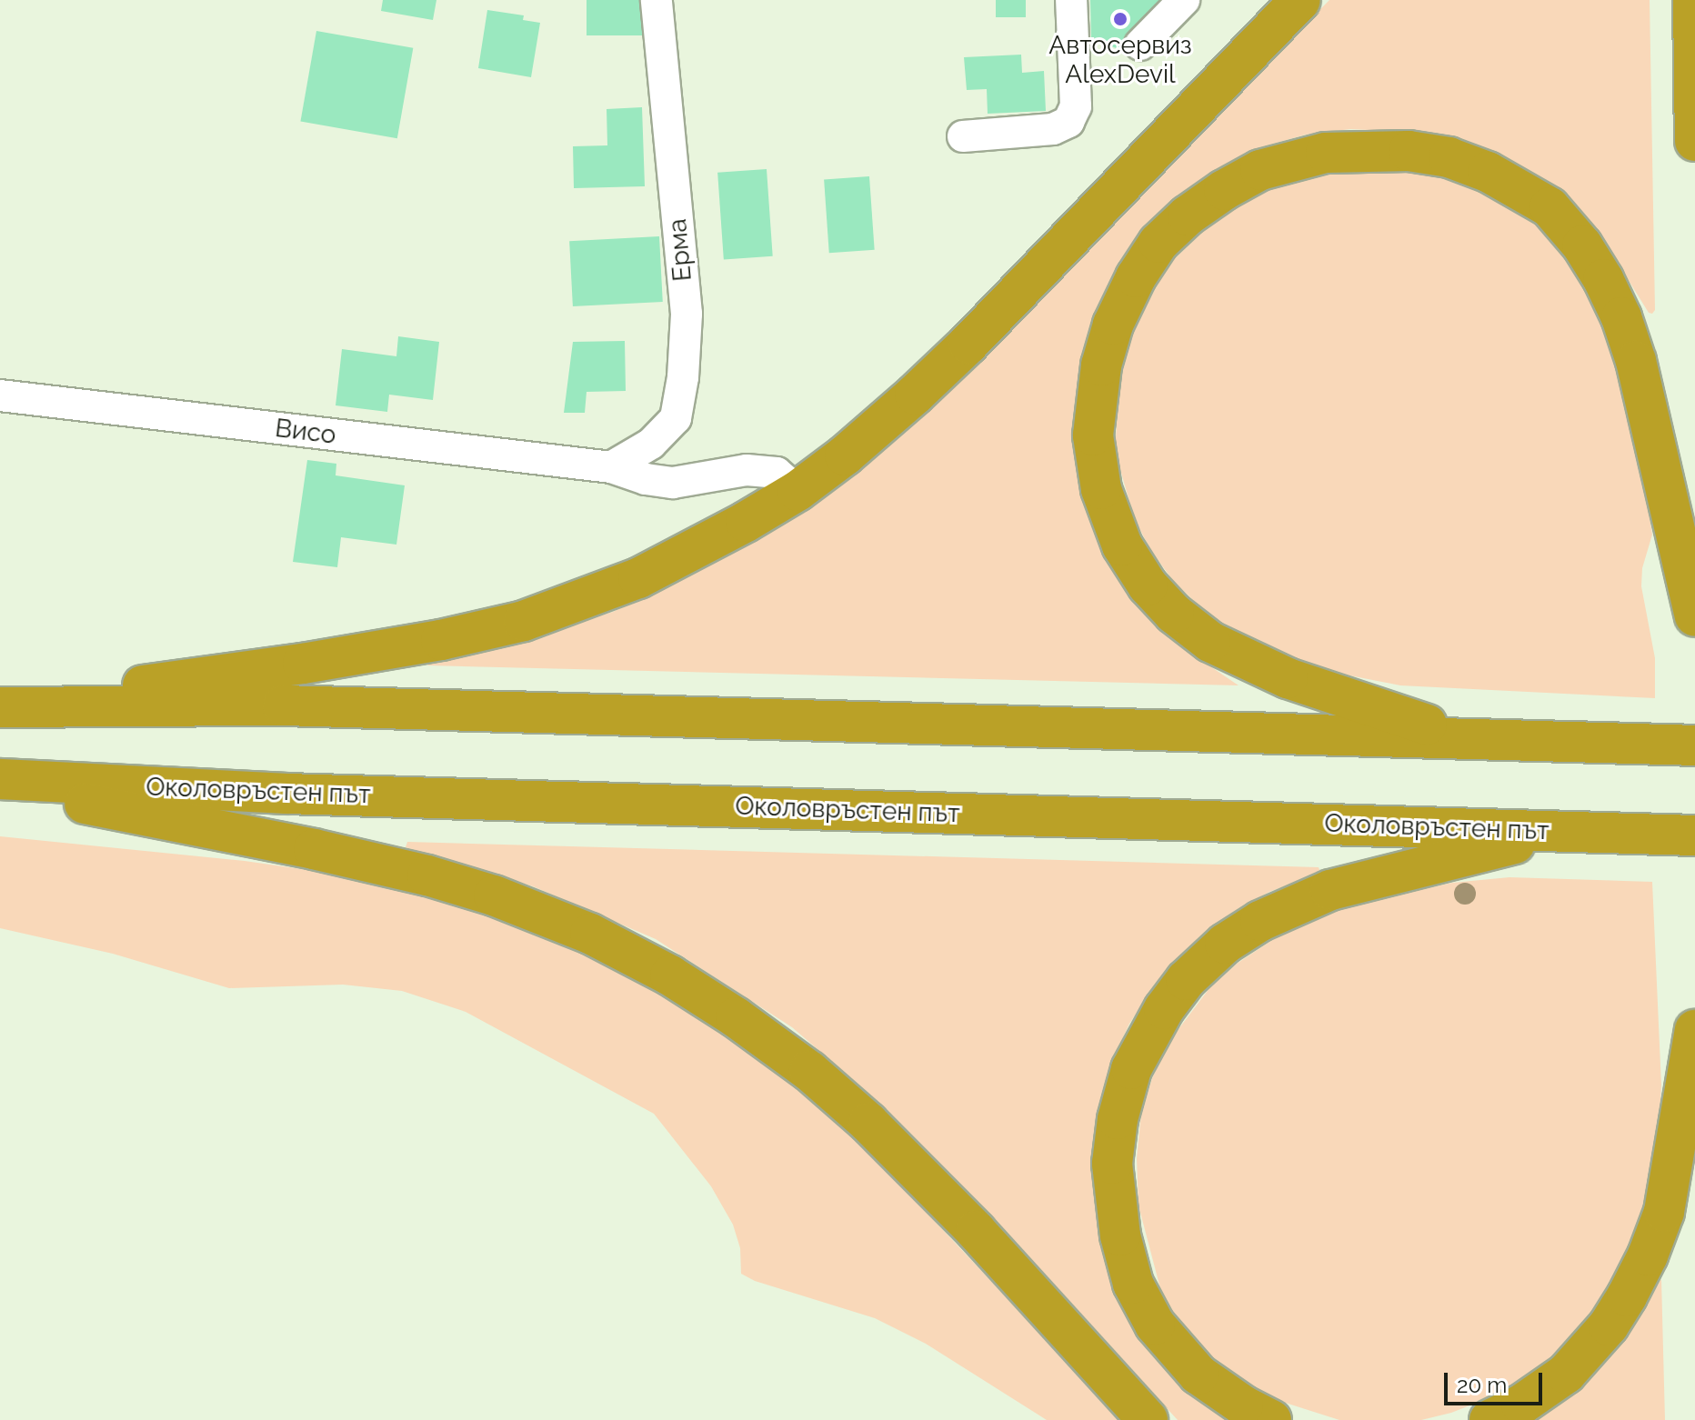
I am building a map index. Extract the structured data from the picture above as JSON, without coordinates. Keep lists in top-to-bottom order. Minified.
{"streets":{"highway":["Околовръстен път"],"street":["Ерма","Висо"]},"crossings":[["Ерма","Висо"]],"places":["Автосервиз AlexDevil"],"scale_bar":"20 m"}
